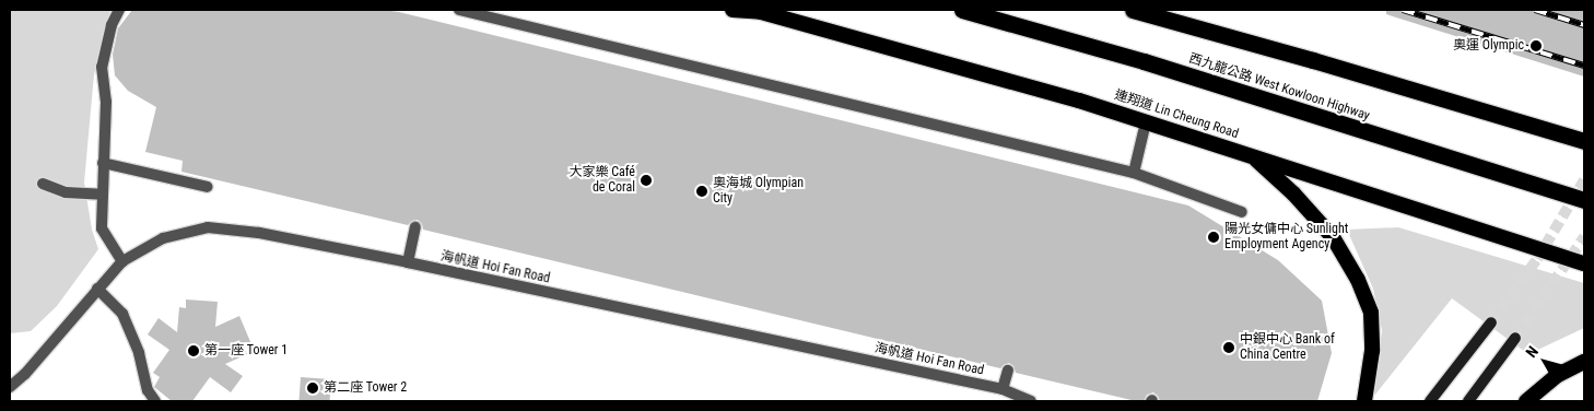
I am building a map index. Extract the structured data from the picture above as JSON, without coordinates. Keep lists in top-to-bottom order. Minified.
{"streets":{"highway":["西九龍公路 West Kowloon Highway","連翔道 Lin Cheung Road"],"street":["海帆道 Hoi Fan Road"]},"places":["奧運 Olympic","大家樂 Café de Coral","奧海城 Olympian City","陽光女傭中心 Sunlight Employment Agency","中銀中心 Bank of China Centre","第一座 Tower 1","第二座 Tower 2"],"north":"top left"}
